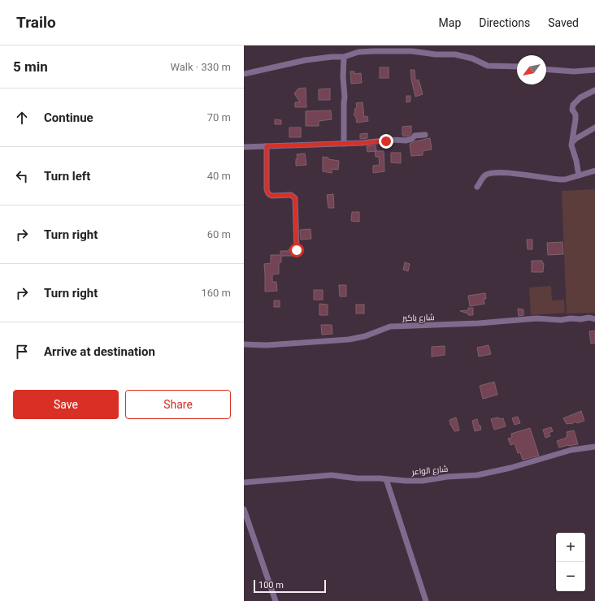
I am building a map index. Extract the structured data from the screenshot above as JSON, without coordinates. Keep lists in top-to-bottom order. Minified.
{"streets":{"street":["شارع باكير","شارع الواعر"]},"scale_bar":"100 m","north":"bottom left","page":{"header":"Trailo","nav":["Map","Directions","Saved"],"heading":["5 min","Walk · 330 m"],"list":[["Continue","70 m"],["Turn left","40 m"],["Turn right","60 m"],["Turn right","160 m"],"Arrive at destination"],"buttons":["Save","Share"],"map_buttons":["+","−"],"scale":"100 m"}}
